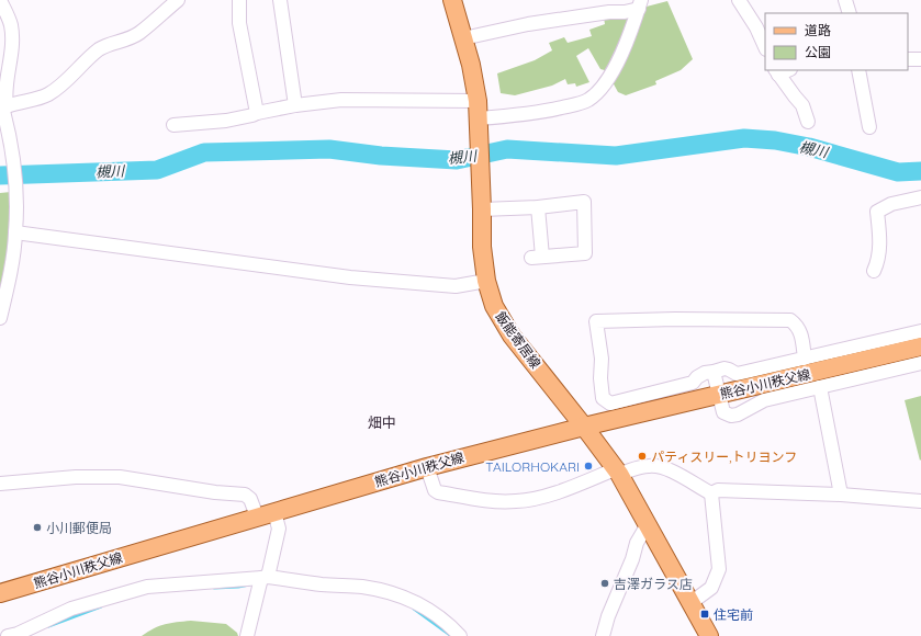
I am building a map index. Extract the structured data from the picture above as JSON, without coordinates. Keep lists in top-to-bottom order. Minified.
{"streets":{"main road":["飯能寄居線","熊谷小川秩父線"]},"crossings":[["飯能寄居線","熊谷小川秩父線"]],"districts":["畑中"],"water":["槻川"],"places":{"other":["パティスリー,トリヨンフ","TAILORHOKARI","小川郵便局","吉澤ガラス店"],"transit":["住宅前"]},"legend":["道路","公園"]}
